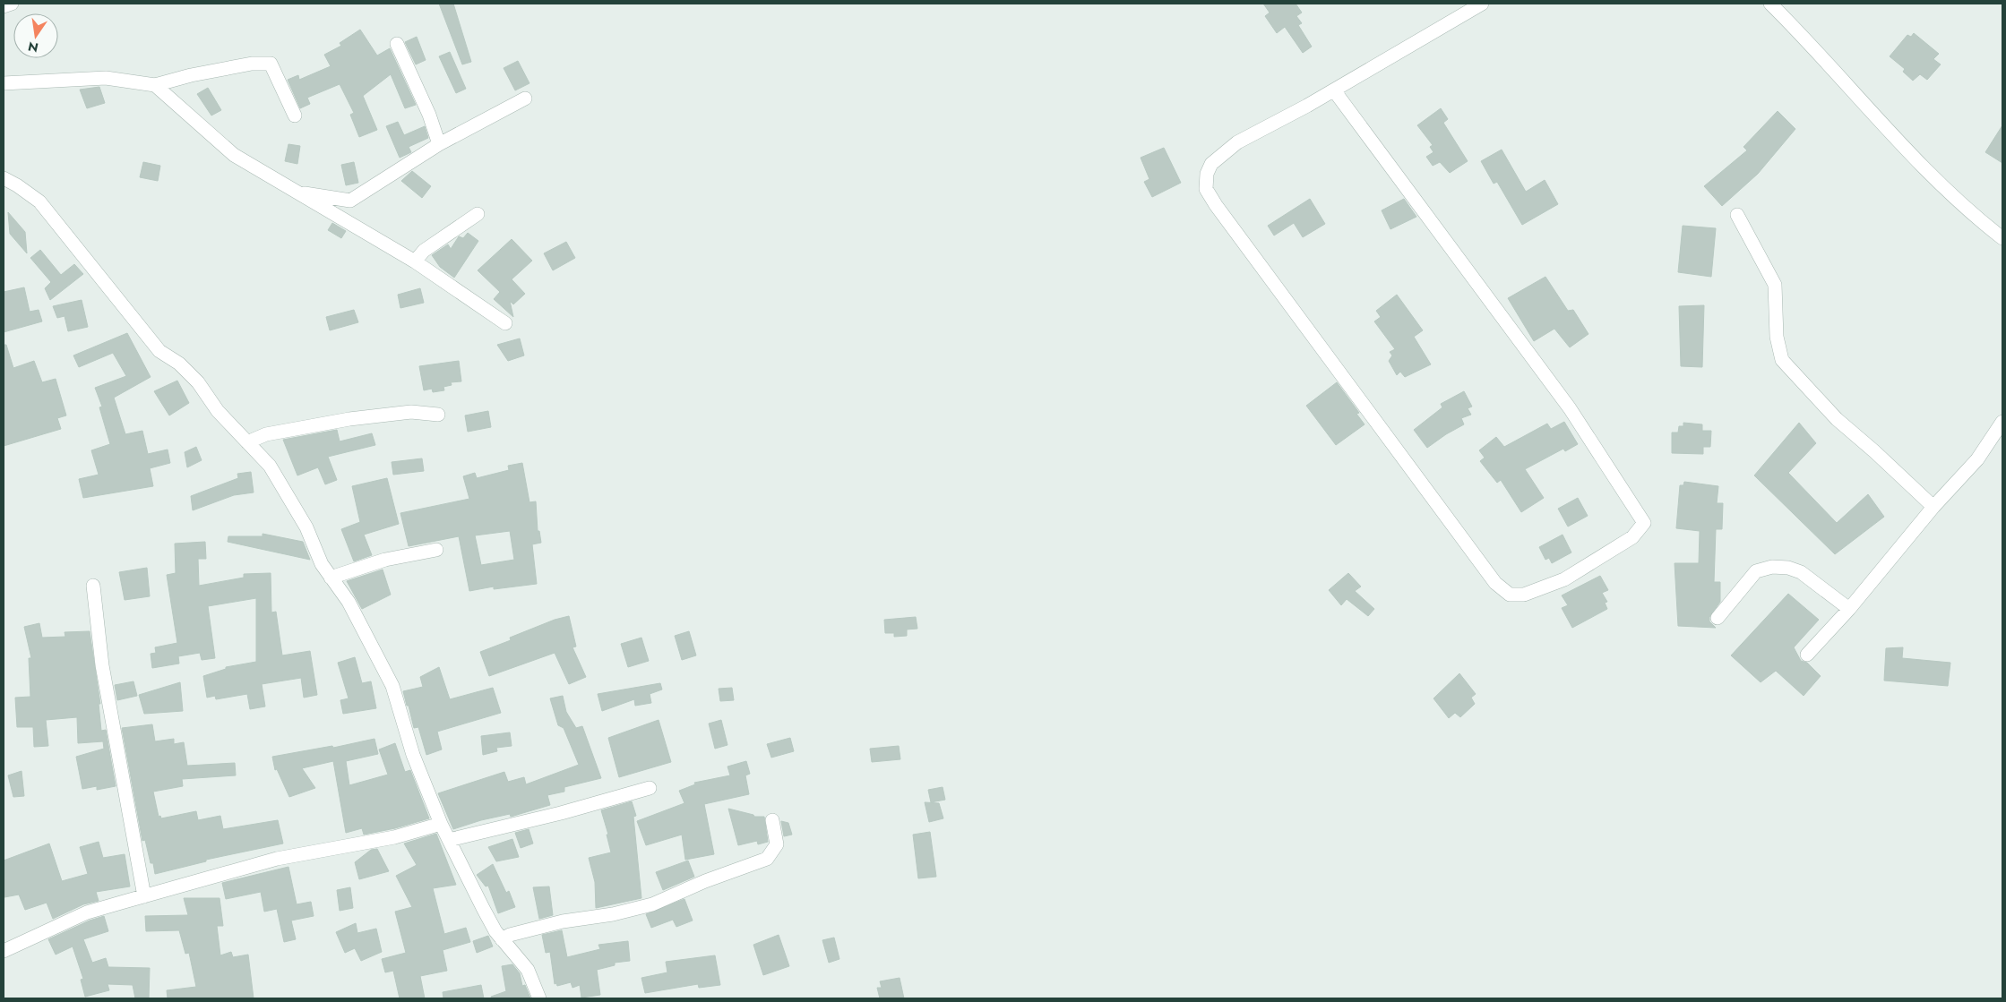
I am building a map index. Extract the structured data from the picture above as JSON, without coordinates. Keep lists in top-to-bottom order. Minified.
{"north":"bottom"}
